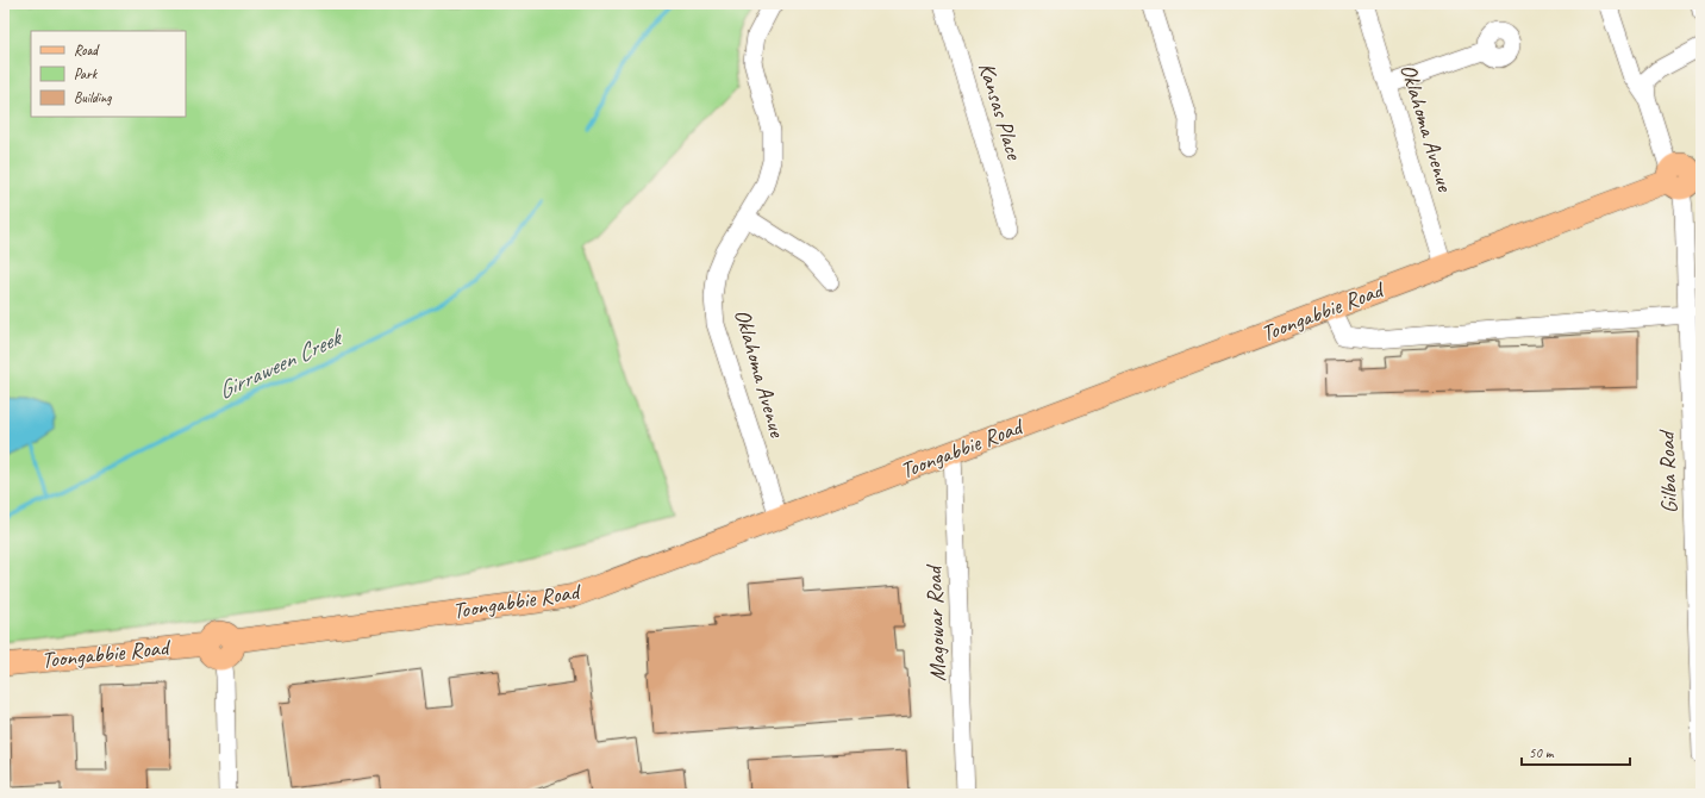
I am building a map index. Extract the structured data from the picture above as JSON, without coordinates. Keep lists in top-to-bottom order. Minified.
{"streets":{"main road":["Toongabbie Road"],"street":["Kansas Place","Oklahoma Avenue","Gilba Road","Magowar Road"]},"crossings":[["Oklahoma Avenue","Toongabbie Road"],["Toongabbie Road","Gilba Road"],["Toongabbie Road","Magowar Road"]],"water":["Girraween Creek"],"legend":["Road","Park","Building"],"scale_bar":"50 m"}
